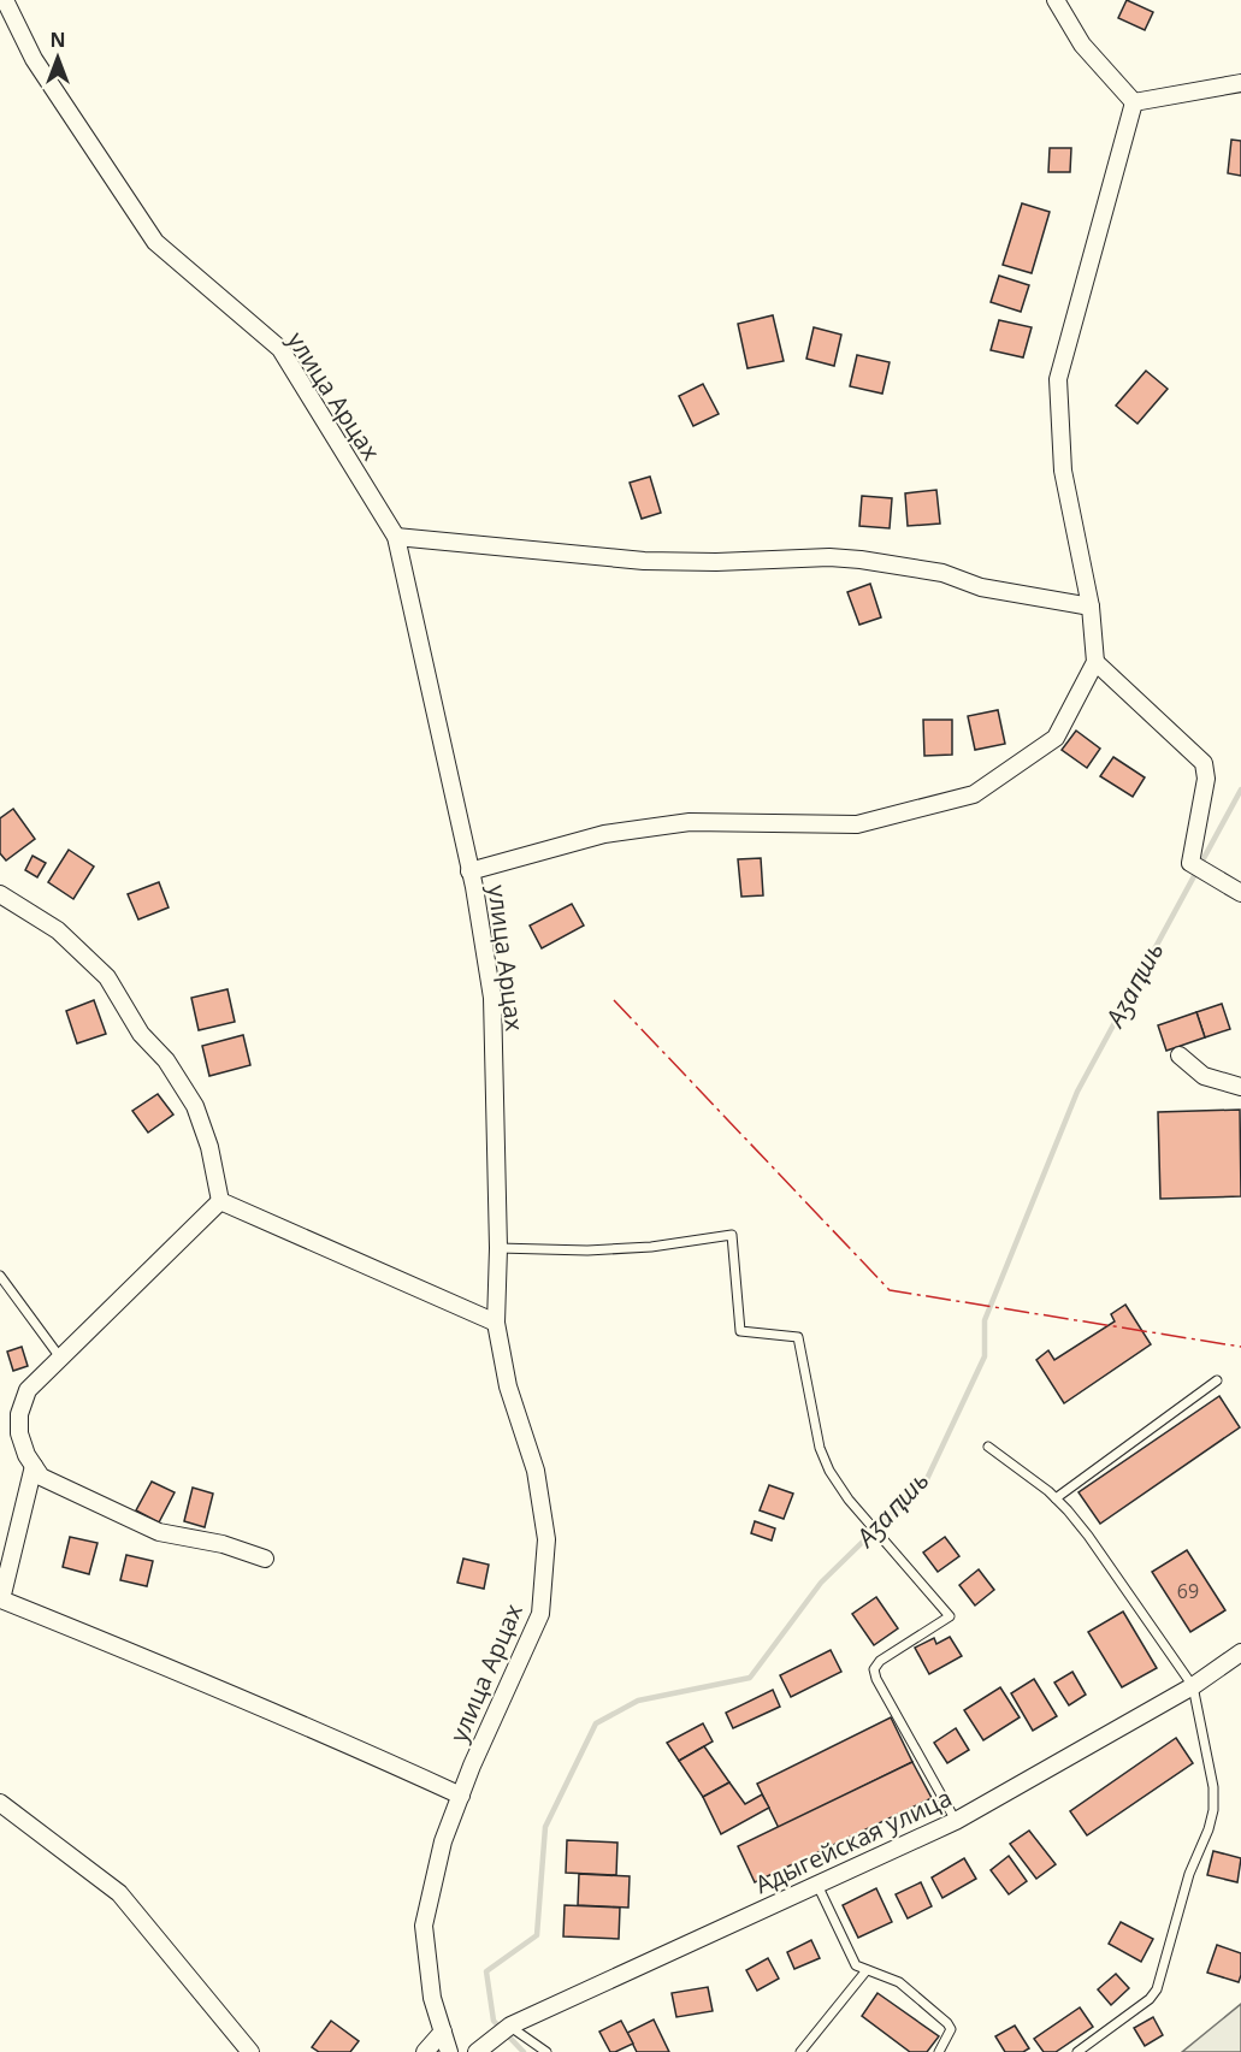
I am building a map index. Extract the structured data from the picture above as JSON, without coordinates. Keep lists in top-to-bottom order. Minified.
{"streets":{"street":["улица Арцах","Адыгейская улица"]},"water":["Аӡаԥшь"],"house_numbers":["69"],"north":"top"}
